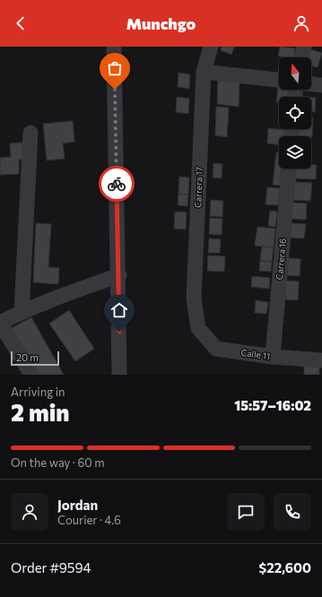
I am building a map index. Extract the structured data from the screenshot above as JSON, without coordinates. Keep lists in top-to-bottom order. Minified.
{"streets":{"street":["Carrera 17","Carrera 16","Calle 11"]},"crossings":[["Carrera 17","Calle 11"],["Carrera 16","Calle 11"]],"scale_bar":"20 m","north":"top","page":{"header":"Munchgo","scale":"20 m","heading":["2 min","Arriving in","15:57–16:02"],"panel":["Jordan","Courier · 4.6","Order #9594","$22,600"],"bar":"On the way · 60 m"}}
